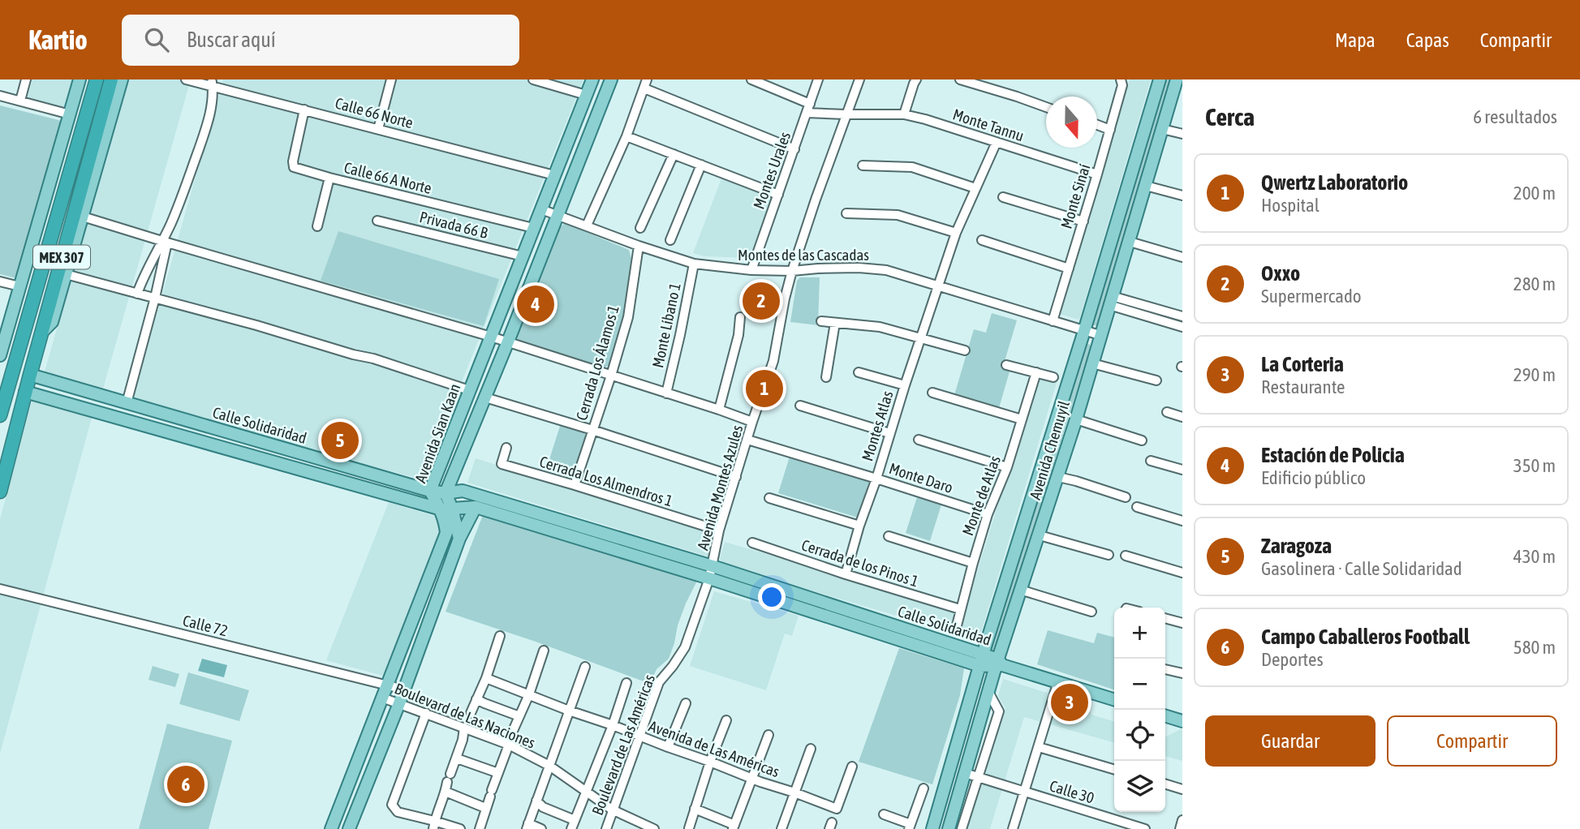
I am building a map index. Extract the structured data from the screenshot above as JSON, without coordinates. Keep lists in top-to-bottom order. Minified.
{"streets":{"highway":["MEX 307"],"main road":["Calle Solidaridad","Avenida Sian Kaan","Avenida Chemuyil"],"street":["Calle 66 Norte","Monte Tannu","Montes Urales","Calle 66 A Norte","Monte Sinaí","Privada 66 B","Montes de las Cascadas","Monte Líbano 1","Cerrada Los Álamos 1","Montes Atlas","Monte Daro","Cerrada Los Almendros 1","Avenida Montes Azules","Monte de Atlas","Cerrada de los Pinos 1","Calle 72","Boulevard de Las Naciones","Boulevard de Las Américas","Avenida de Las Américas","Calle 30"]},"crossings":[["Calle 66 Norte","Calle 66 A Norte"],["Calle 66 Norte","Avenida Sian Kaan"],["Monte Tannu","Montes Urales"],["Monte Tannu","Monte Sinaí"],["Monte Tannu","Avenida Montes Azules"],["Montes Urales","Montes de las Cascadas"],["Calle 66 A Norte","Avenida Sian Kaan"],["Monte Sinaí","Montes de las Cascadas"],["Privada 66 B","Avenida Sian Kaan"],["Montes de las Cascadas","Monte Líbano 1"],["Montes de las Cascadas","Cerrada Los Álamos 1"],["Montes de las Cascadas","Montes Atlas"],["Montes de las Cascadas","Avenida Sian Kaan"],["Montes de las Cascadas","Avenida Chemuyil"],["Montes de las Cascadas","Avenida Montes Azules"],["MEX 307","Calle Solidaridad"],["Cerrada Los Álamos 1","Cerrada Los Almendros 1"],["Calle Solidaridad","Avenida Sian Kaan"],["Calle Solidaridad","Avenida Chemuyil"],["Calle Solidaridad","Avenida Montes Azules"],["Calle Solidaridad","Boulevard de Las Américas"],["Montes Atlas","Monte Daro"],["Montes Atlas","Cerrada de los Pinos 1"],["Avenida Sian Kaan","Calle 72"],["Avenida Sian Kaan","Boulevard de Las Naciones"],["Avenida Chemuyil","Calle 30"],["Monte Daro","Avenida Montes Azules"],["Monte Daro","Monte de Atlas"],["Cerrada Los Almendros 1","Avenida Montes Azules"],["Avenida Montes Azules","Boulevard de Las Américas"],["Monte de Atlas","Cerrada de los Pinos 1"],["Boulevard de Las Naciones","Boulevard de Las Américas"],["Boulevard de Las Américas","Avenida de Las Américas"]],"north":"bottom","page":{"header":"Kartio","search":"Buscar aquí","nav":["Mapa","Capas","Compartir"],"heading":["Cerca","6 resultados"],"list":[{"mark":"1","name":"Qwertz Laboratorio","note":"Hospital","value":"200 m"},{"mark":"2","name":"Oxxo","note":"Supermercado","value":"280 m"},{"mark":"3","name":"La Corteria","note":"Restaurante","value":"290 m"},{"mark":"4","name":"Estación de Policia","note":"Edificio público","value":"350 m"},{"mark":"5","name":"Zaragoza","note":"Gasolinera · Calle Solidaridad","value":"430 m"},{"mark":"6","name":"Campo Caballeros Football","note":"Deportes","value":"580 m"}],"pins":["2","4","1","5","3","6"],"map_buttons":["+","−"],"buttons":["Guardar","Compartir"]}}
